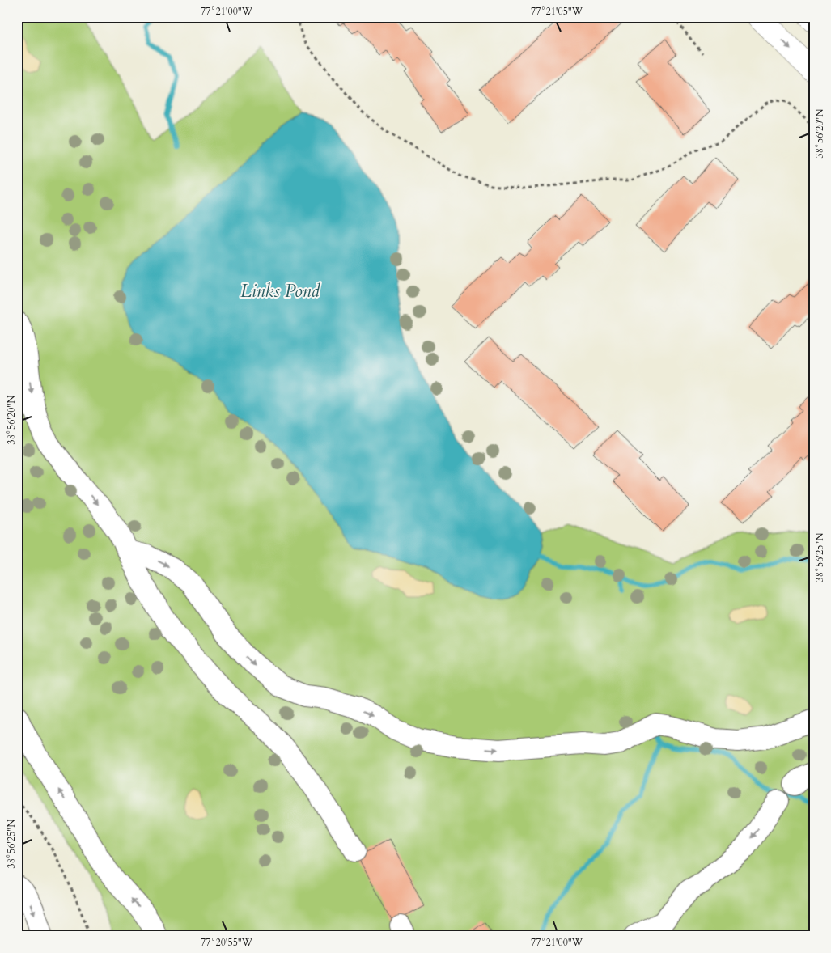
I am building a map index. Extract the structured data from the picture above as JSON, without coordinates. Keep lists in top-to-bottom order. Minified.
{"water":["Links Pond"],"coordinates":["77°21'00\"W","77°21'05\"W","38°56'20\"N","38°56'25\"N","77°20'55\"W"]}
